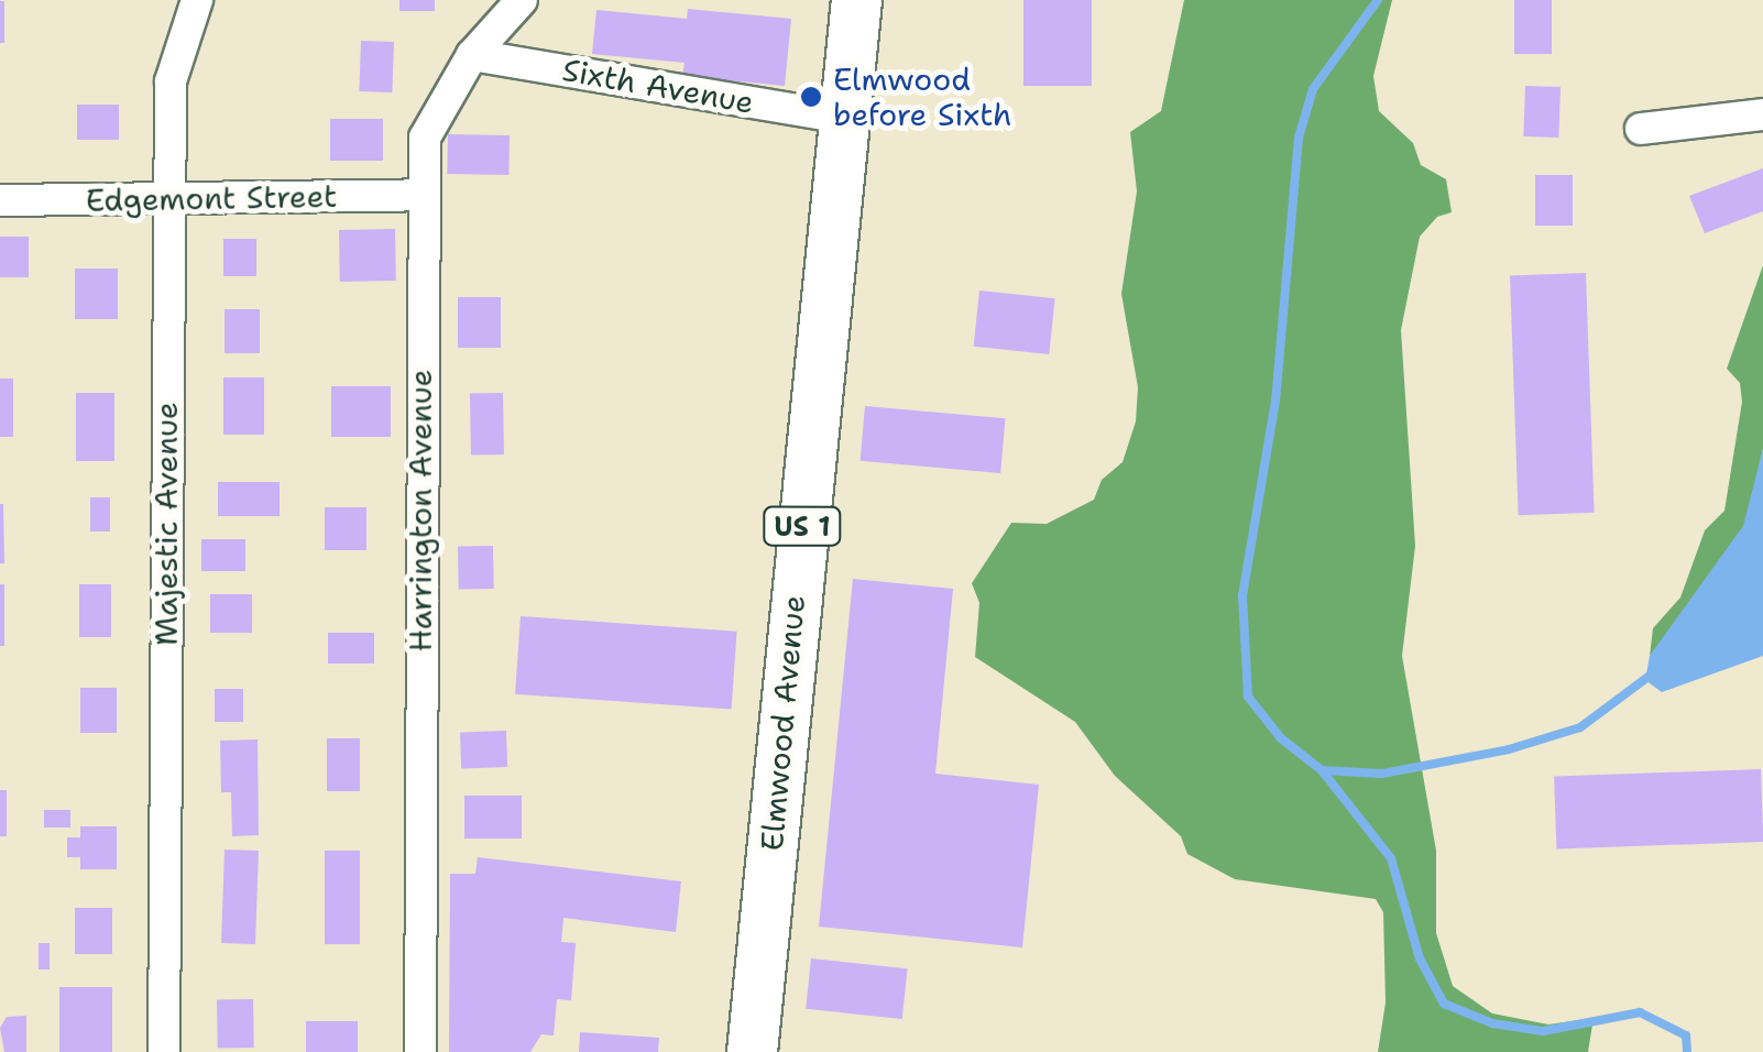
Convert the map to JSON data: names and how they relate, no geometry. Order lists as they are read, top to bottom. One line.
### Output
{"streets":{"main road":["US 1","Elmwood Avenue"],"street":["Sixth Avenue","Edgemont Street","Harrington Avenue","Majestic Avenue"]},"crossings":[["Sixth Avenue","Harrington Avenue"],["Sixth Avenue","Elmwood Avenue"],["Edgemont Street","Harrington Avenue"],["Edgemont Street","Majestic Avenue"]],"places":["Elmwood before Sixth"]}
